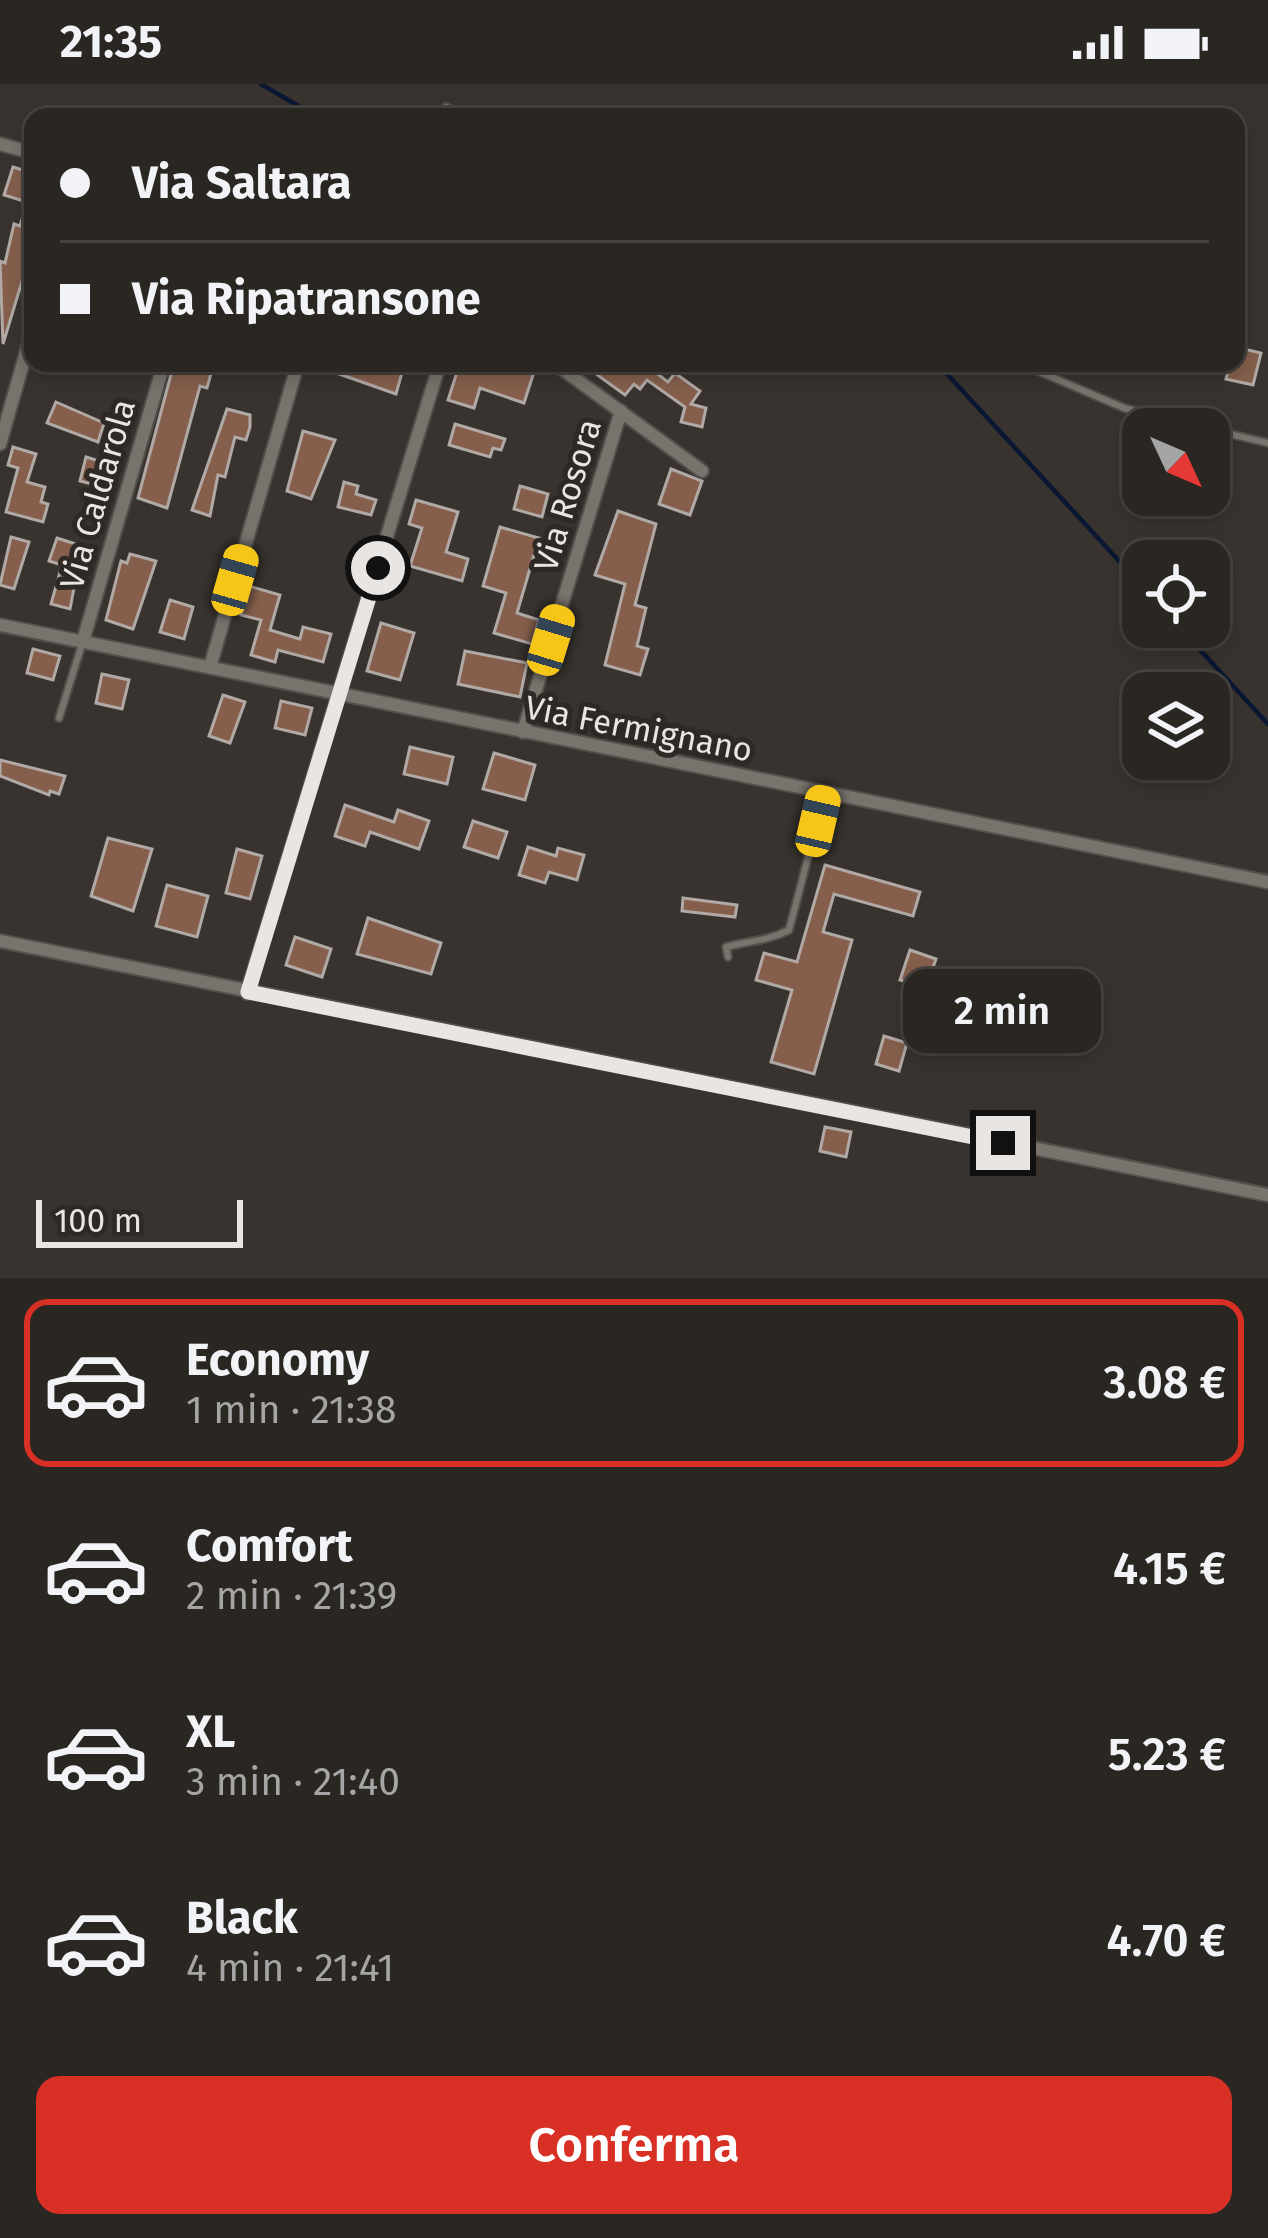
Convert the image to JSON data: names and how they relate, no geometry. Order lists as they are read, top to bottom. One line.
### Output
{"streets":{"street":["Via Caldarola","Via Rosora","Via Fermignano"]},"crossings":[["Via Caldarola","Via Fermignano"],["Via Rosora","Via Fermignano"]],"scale_bar":"100 m","north":"bottom right","page":{"status":"21:35","banner":["Via Saltara","Via Ripatransone"],"bubble":"2 min","scale":"100 m","list":[{"name":"Economy","note":"1 min · 21:38","value":"3.08 €"},{"name":"Comfort","note":"2 min · 21:39","value":"4.15 €"},{"name":"XL","note":"3 min · 21:40","value":"5.23 €"},{"name":"Black","note":"4 min · 21:41","value":"4.70 €"}],"buttons":"Conferma"}}
